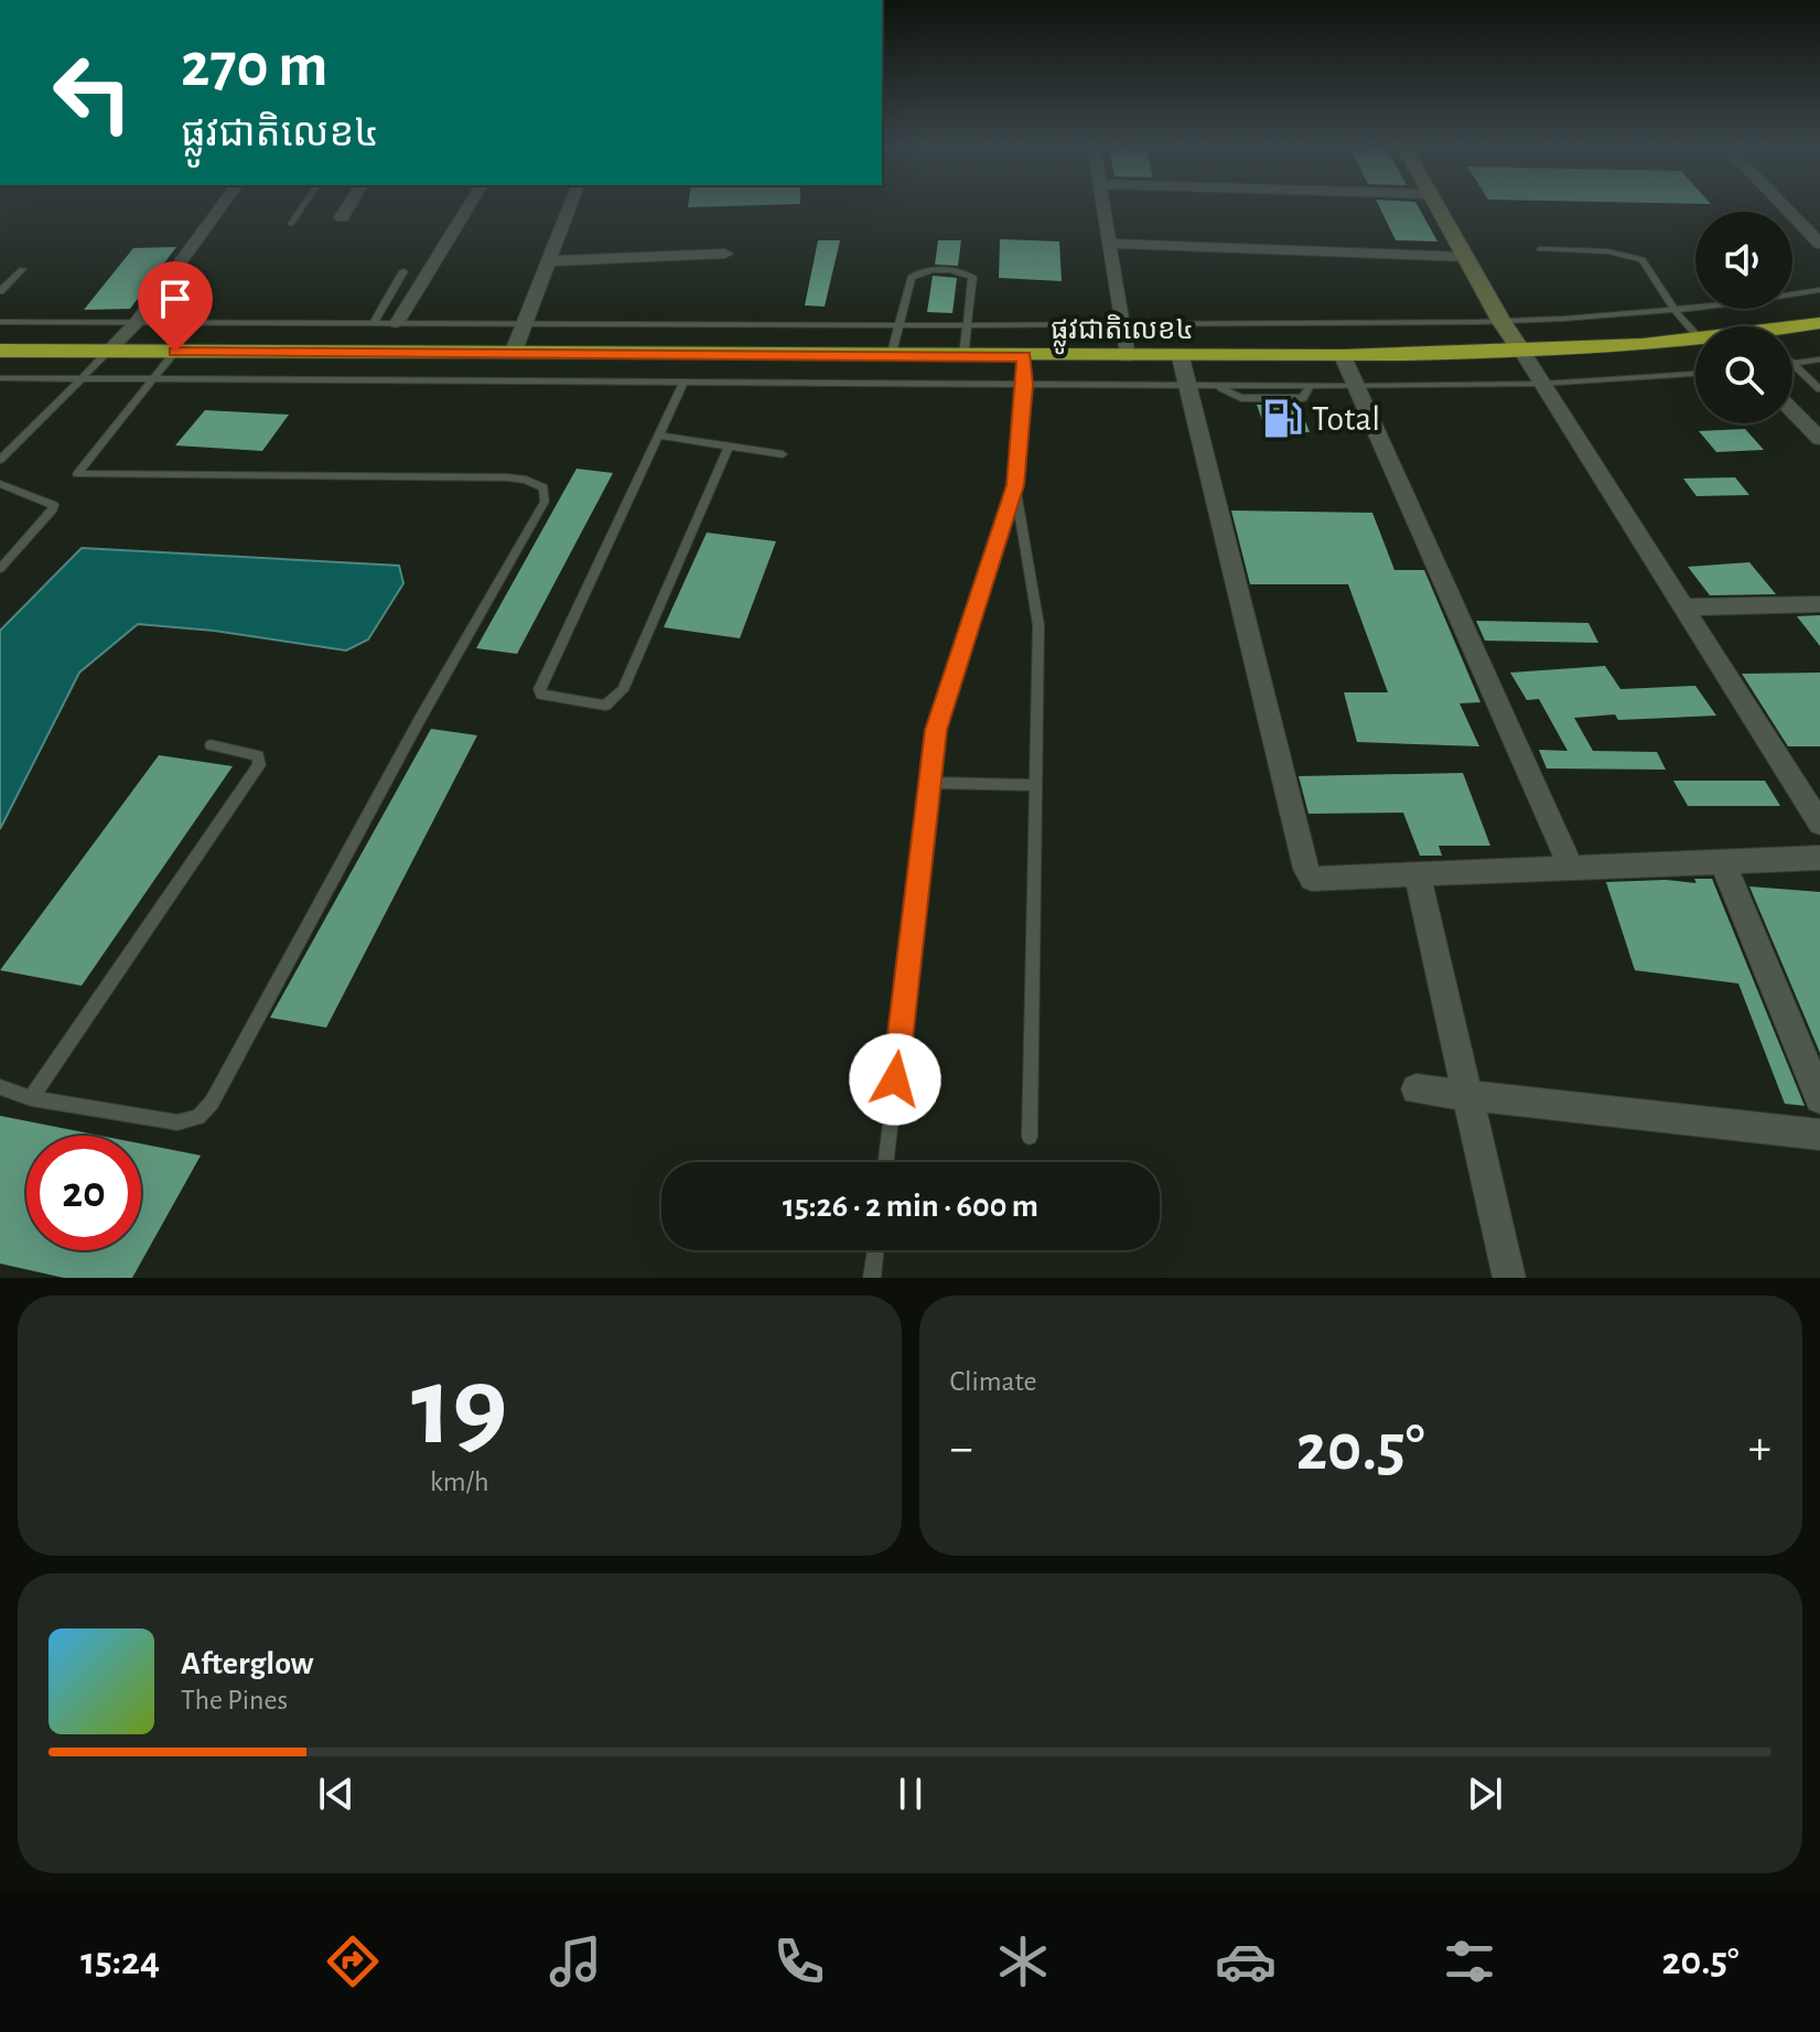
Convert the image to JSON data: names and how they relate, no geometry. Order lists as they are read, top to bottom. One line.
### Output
{"streets":{"highway":["ផ្លូវជាតិលេខ៤"]},"places":{"fuel station":["Total"]},"page":{"turn":["270 m","ផ្លូវជាតិលេខ៤"],"limit":"20","trip":"15:26 · 2 min · 600 m","tile":[["19","km/h"],"Climate"],"heat":["−","20.5°","+"],"song":["Afterglow","The Pines"],"tabs":["15:24","20.5°"]}}
